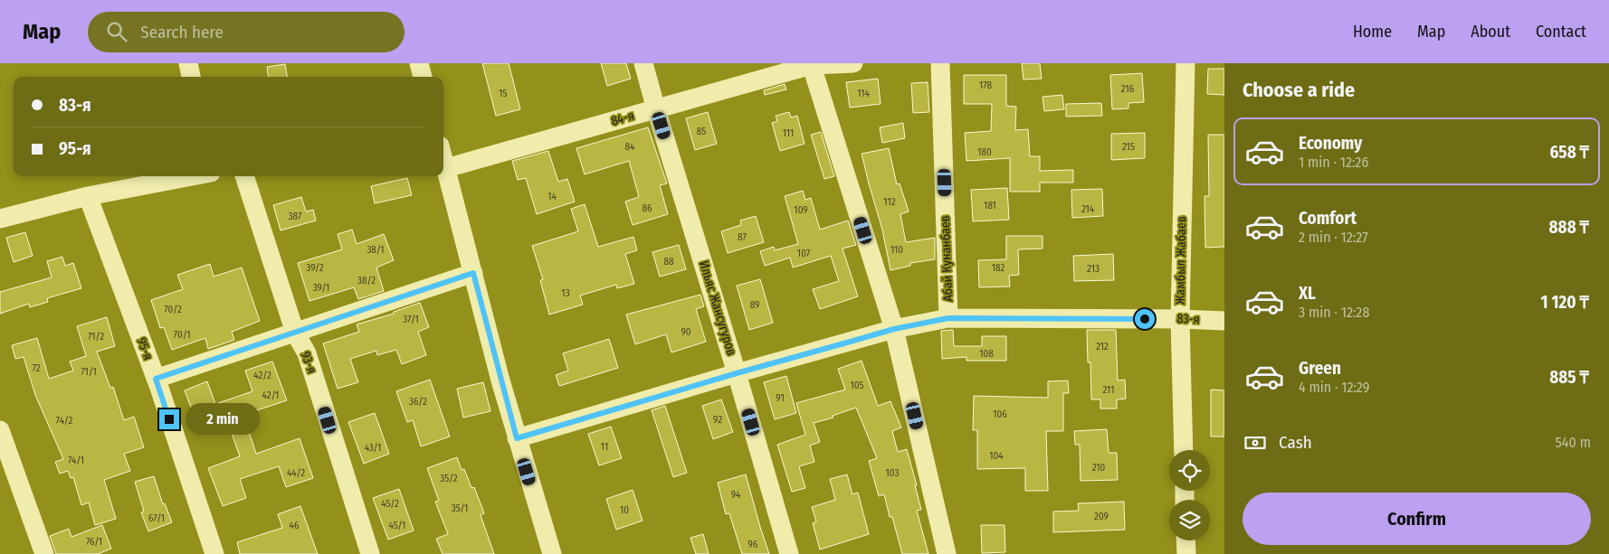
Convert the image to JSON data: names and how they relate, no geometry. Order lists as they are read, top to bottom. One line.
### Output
{"streets":{"street":["84-я","Абай Кунанбаев","Жамбыл Жабаев","Ильяс Жансугуров","83-я","95-я","93-я"]},"crossings":[["84-я","Ильяс Жансугуров"],["Абай Кунанбаев","83-я"],["Жамбыл Жабаев","83-я"],["Ильяс Жансугуров","83-я"]],"house_numbers":["178","216","15","114","85","111","84","215","180","14","112","181","86","214","109","387","87","38/1","110","107","88","39/2","182","213","38/2","39/1","13","89","70/2","37/1","90","70/1","71/2","212","108","72","71/1","42/2","105","211","42/1","91","36/2","106","92","74/2","11","43/1","104","74/1","210","44/2","103","35/2","94","45/2","35/1","10","209","67/1","46","45/1","76/1","96"],"page":{"header":"Map","search":"Search here","nav":["Home","Map","About","Contact"],"heading":"Choose a ride","banner":["83-я","95-я"],"list":[{"name":"Economy","note":"1 min · 12:26","value":"658 ₸"},{"name":"Comfort","note":"2 min · 12:27","value":"888 ₸"},{"name":"XL","note":"3 min · 12:28","value":"1 120 ₸"},{"name":"Green","note":"4 min · 12:29","value":"885 ₸"}],"bubble":"2 min","pay":["Cash","540 m"],"buttons":"Confirm"}}
